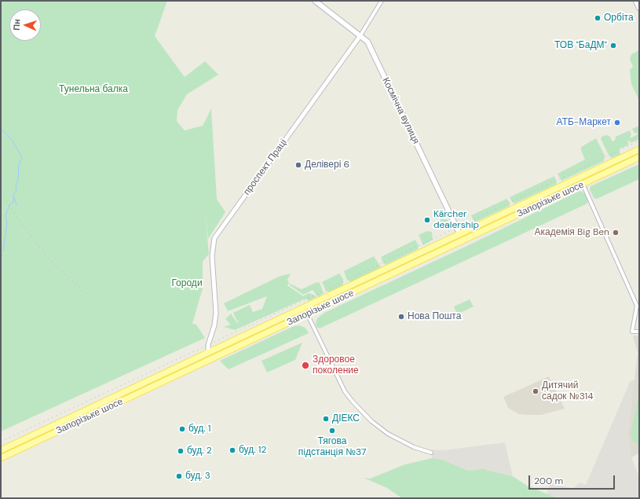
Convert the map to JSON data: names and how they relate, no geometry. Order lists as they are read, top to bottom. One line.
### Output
{"streets":{"main road":["Космічна вулиця","Запорізьке шосе"],"street":["проспект Праці"]},"crossings":[["Космічна вулиця","проспект Праці"],["Космічна вулиця","Запорізьке шосе"],["проспект Праці","Запорізьке шосе"]],"parks":["Тунельна балка","Городи"],"places":["Орбіта","ТОВ \"БаДМ\"","АТБ-Маркет","Делівері 6","Kärcher dealership","Академія Big Ben","Нова Пошта","Здоровое поколение","Дитячий садок №314","ДІЕКС","буд. 1","Тягова пiдстанцiя №37","буд. 12","буд. 2","буд. 3"],"scale_bar":"200 m","north":"left"}
